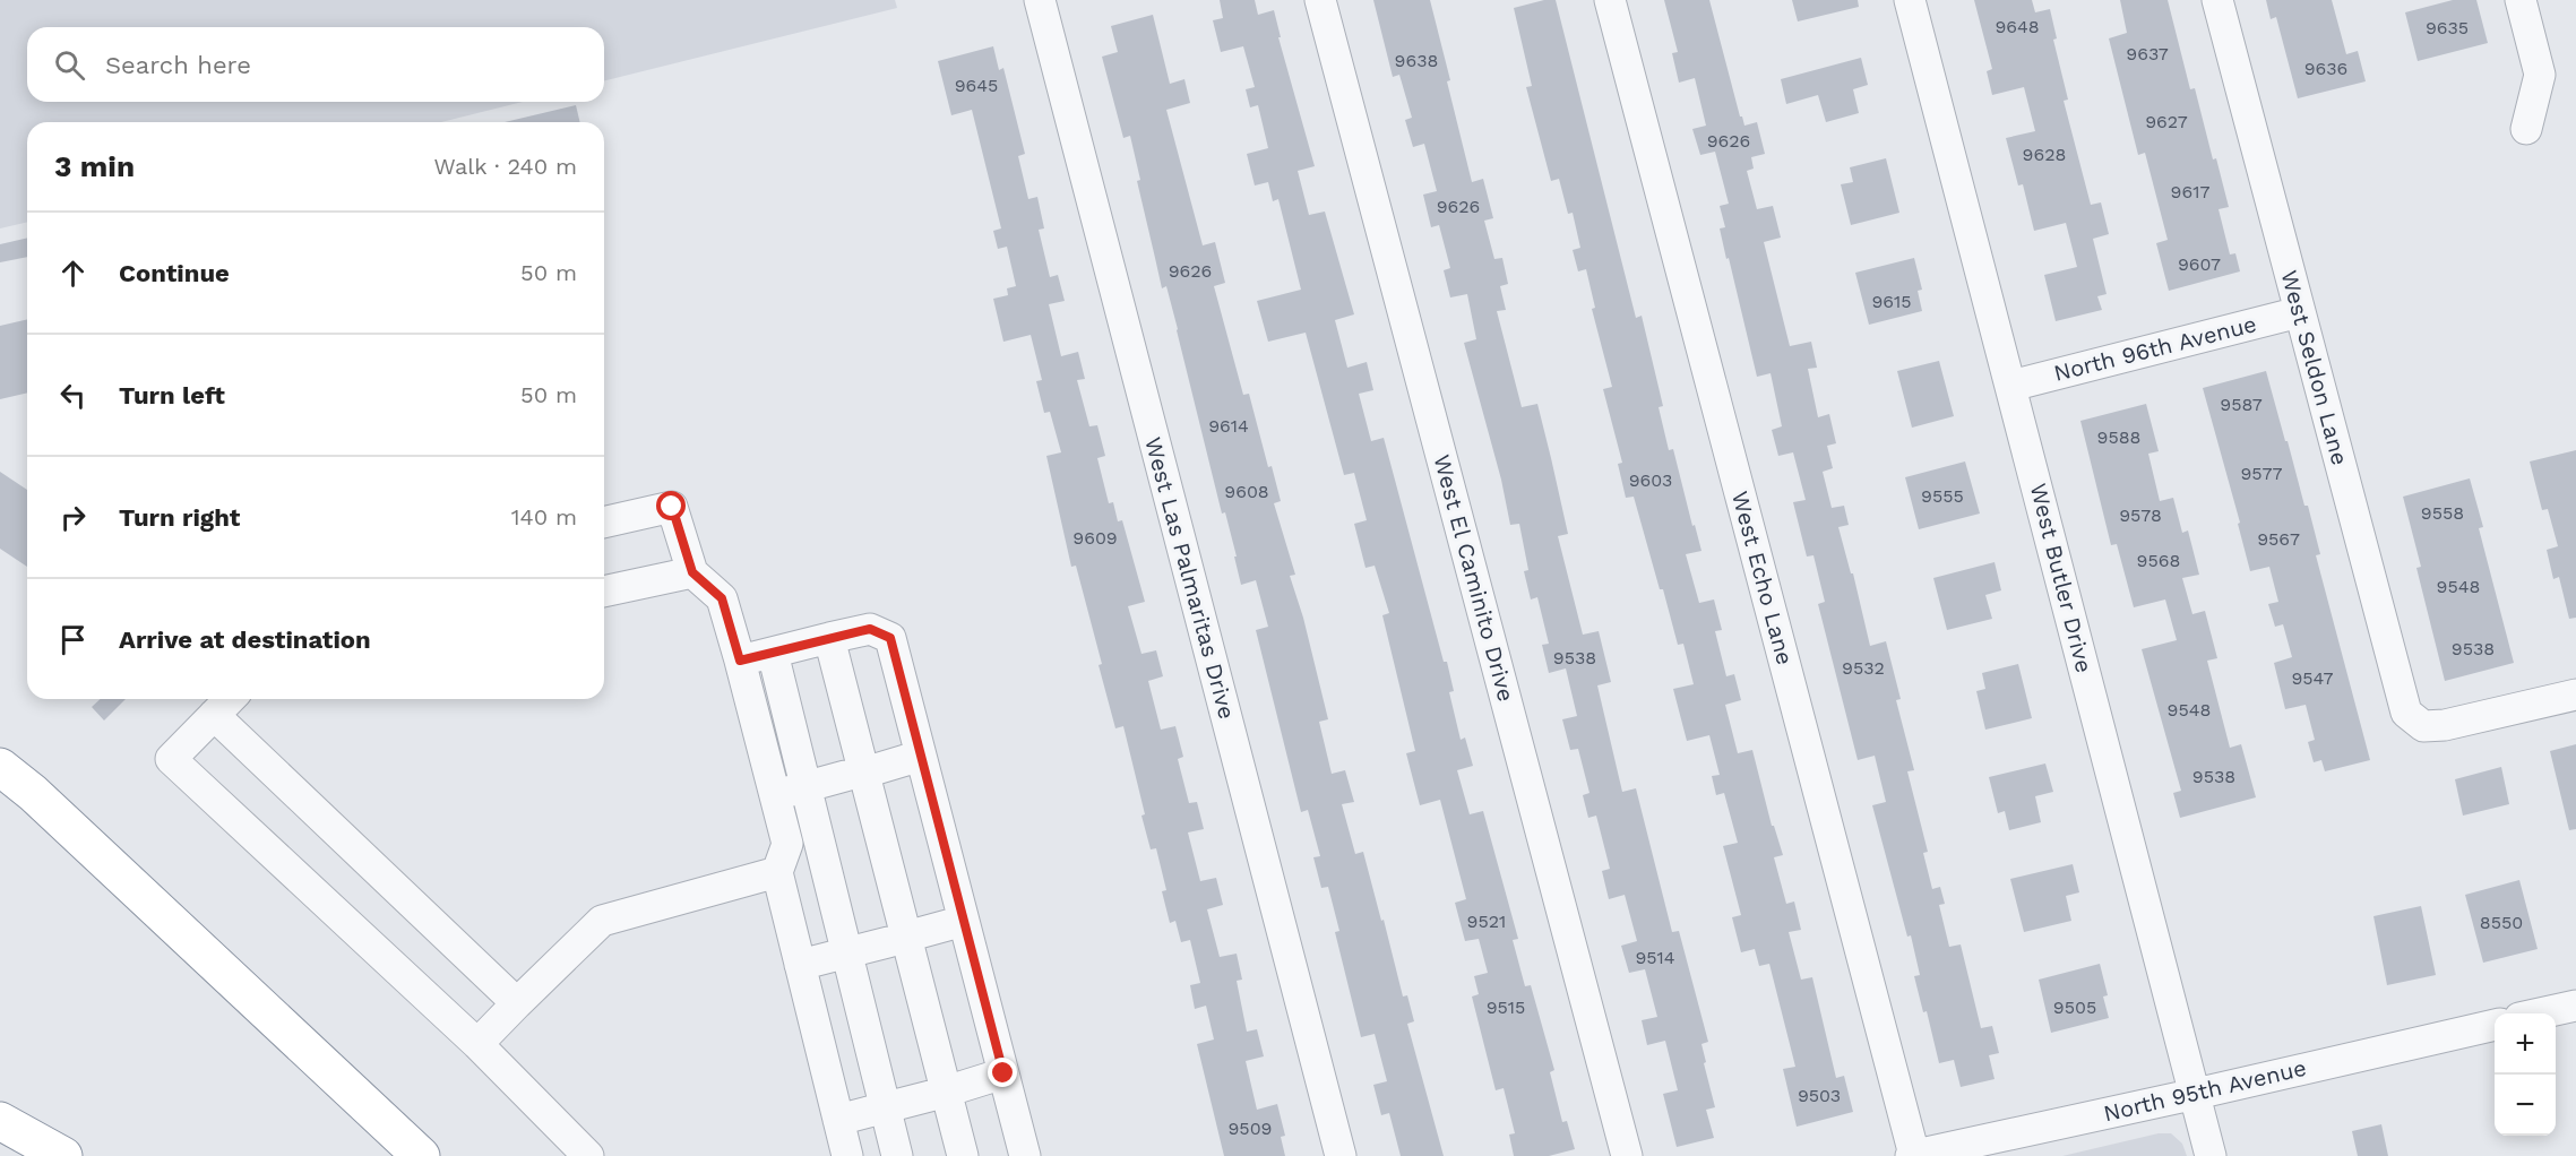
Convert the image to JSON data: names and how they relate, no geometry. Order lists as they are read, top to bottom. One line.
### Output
{"streets":{"street":["North 96th Avenue","West Seldon Lane","West Las Palmaritas Drive","West El Caminito Drive","West Echo Lane","West Butler Drive","North 95th Avenue"]},"crossings":[["North 96th Avenue","West Seldon Lane"],["North 96th Avenue","West Butler Drive"],["West Echo Lane","North 95th Avenue"],["West Butler Drive","North 95th Avenue"]],"house_numbers":["9648","9635","9637","9638","9636","9645","9627","9626","9628","9617","9626","9607","9626","9615","9587","9614","9588","9577","9603","9608","9555","9558","9578","9609","9567","9568","9548","9538","9538","9532","9547","9548","9538","9521","8550","9514","9515","9505","9503","9509"],"page":{"search":"Search here","heading":["3 min","Walk · 240 m"],"list":[["Continue","50 m"],["Turn left","50 m"],["Turn right","140 m"],"Arrive at destination"],"map_buttons":["+","−"]}}
